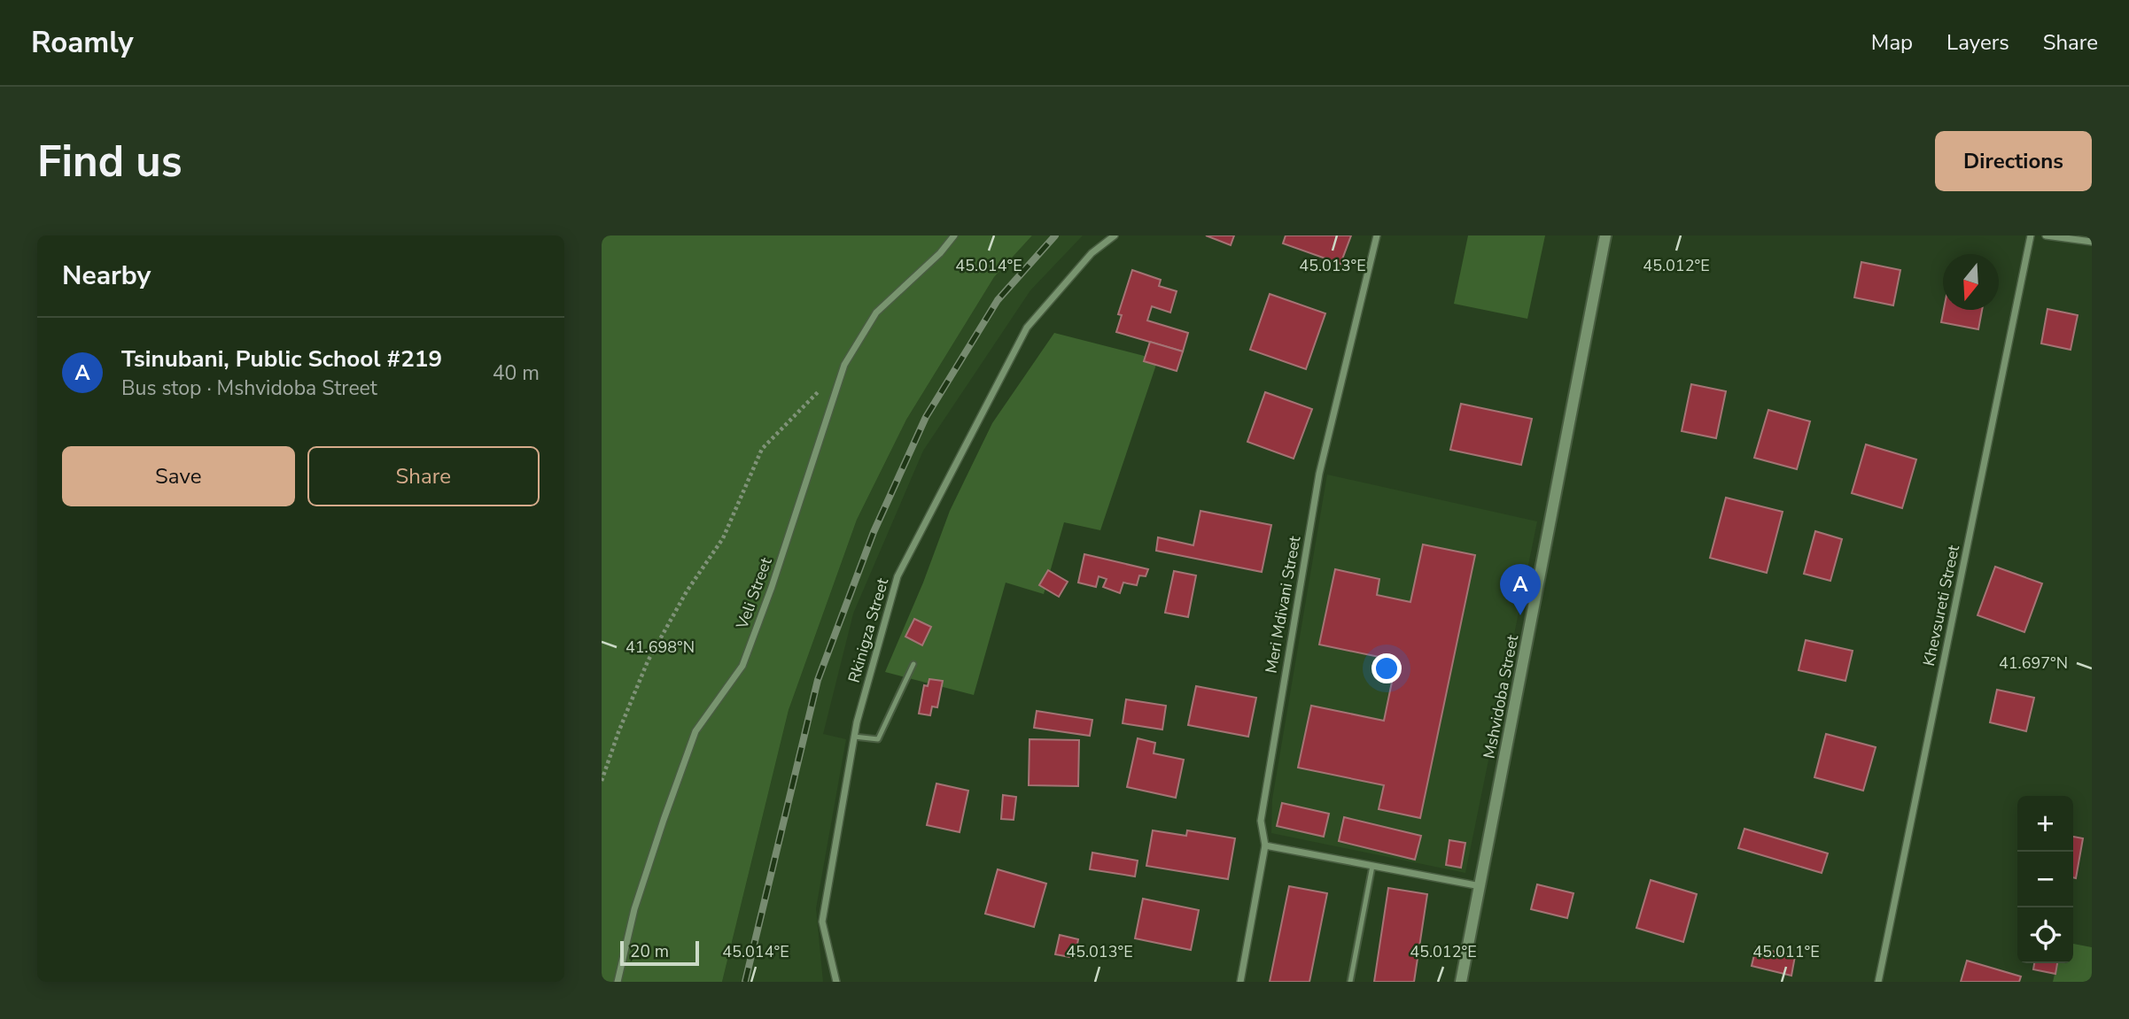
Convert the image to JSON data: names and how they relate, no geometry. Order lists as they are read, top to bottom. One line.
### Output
{"streets":{"street":["Veli Street","Meri Mdivani Street","Khevsureti Street","Rkinigza Street","Mshvidoba Street"]},"scale_bar":"20 m","north":"bottom","page":{"header":"Roamly","nav":["Map","Layers","Share"],"buttons":["Directions",["Save","Share"]],"title":"Find us","heading":"Nearby","list":[{"mark":"A","name":"Tsinubani, Public School #219","note":"Bus stop · Mshvidoba Street","value":"40 m"}],"pins":"A","map_buttons":["+","−"],"scale":"20 m"},"coordinates":["45.014°E","45.013°E","45.012°E","41.698°N","41.697°N","45.011°E"]}
